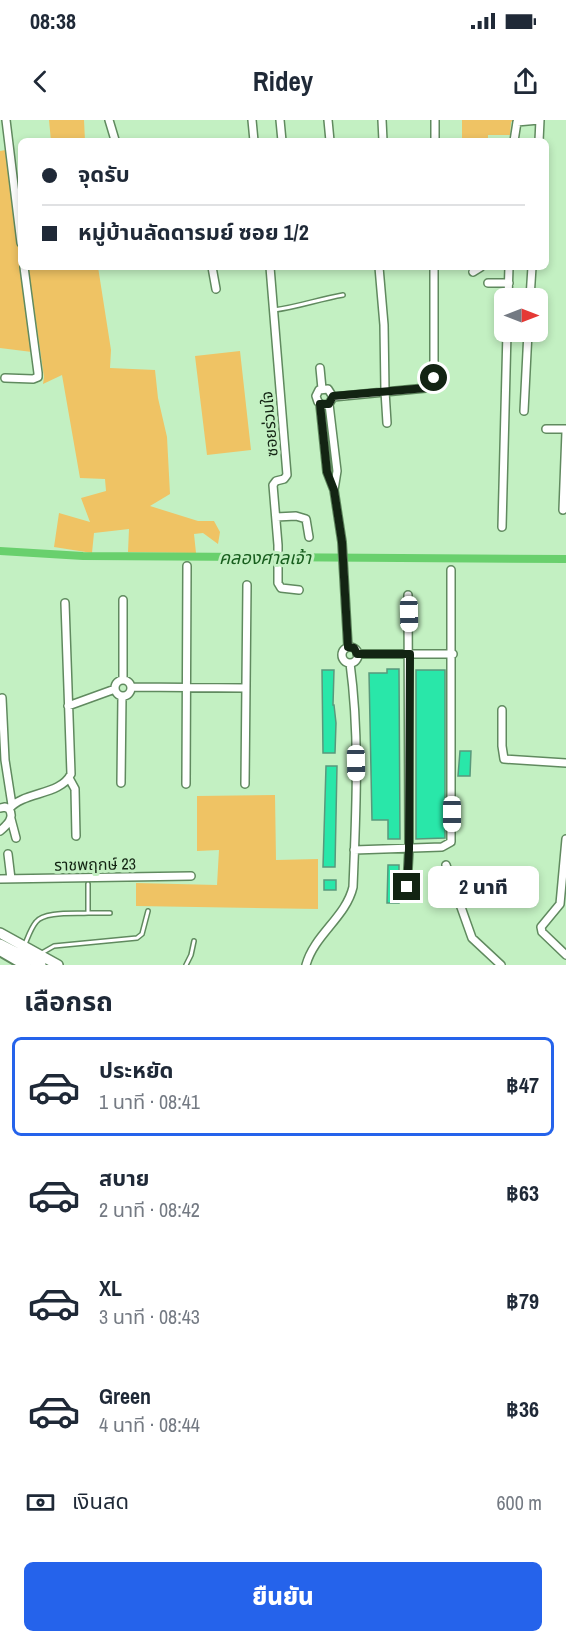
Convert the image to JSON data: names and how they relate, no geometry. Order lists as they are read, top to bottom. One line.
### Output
{"streets":{"street":["ซอยร่วมใจ","ราชพฤกษ์ 23"]},"water":["คลองศาลเจ้า"],"north":"right","page":{"status":"08:38","header":"Ridey","banner":["จุดรับ","หมู่บ้านลัดดารมย์ ซอย 1/2"],"bubble":"2 นาที","heading":"เลือกรถ","list":[{"name":"ประหยัด","note":"1 นาที · 08:41","value":"฿47"},{"name":"สบาย","note":"2 นาที · 08:42","value":"฿63"},{"name":"XL","note":"3 นาที · 08:43","value":"฿79"},{"name":"Green","note":"4 นาที · 08:44","value":"฿36"}],"pay":["เงินสด","600 m"],"buttons":"ยืนยัน"}}
